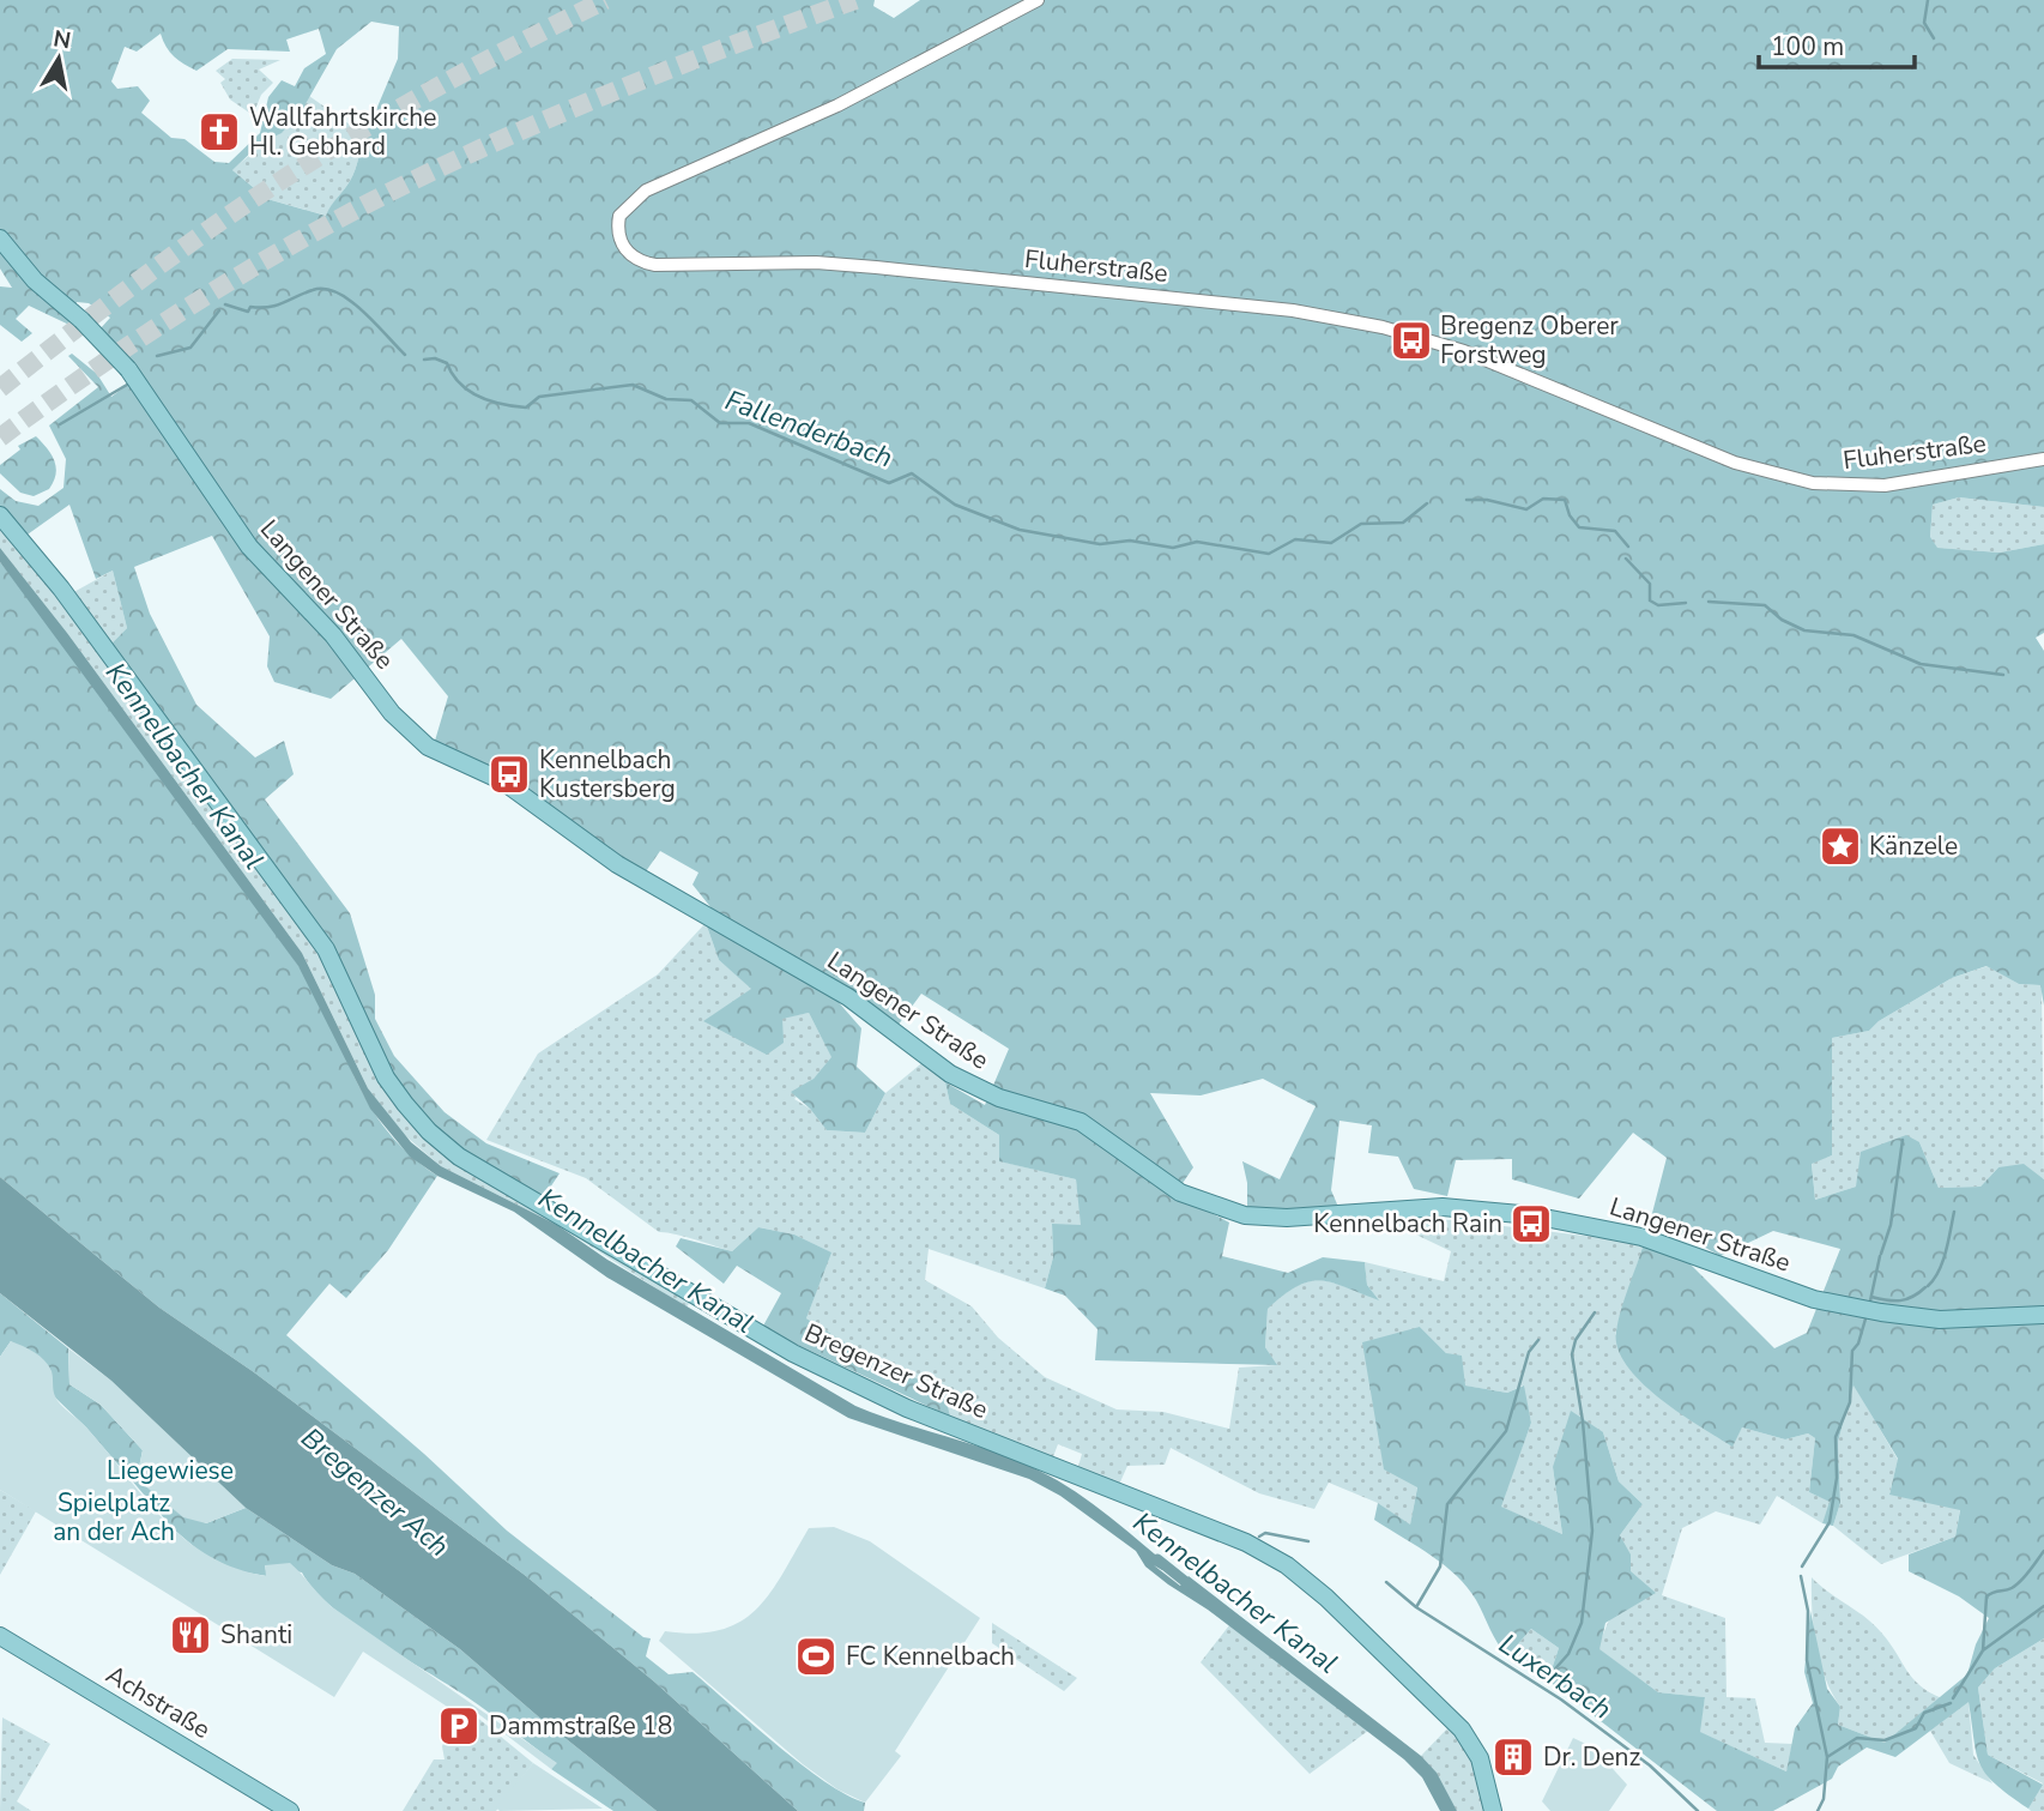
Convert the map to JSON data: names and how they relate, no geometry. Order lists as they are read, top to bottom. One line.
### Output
{"streets":{"main road":["Langener Straße","Bregenzer Straße","Achstraße"],"street":["Fluherstraße"]},"water":["Fallenderbach","Kennelbacher Kanal","Bregenzer Ach","Luxerbach"],"parks":["Liegewiese","Spielplatz an der Ach"],"places":{"church":["Wallfahrtskirche Hl. Gebhard"],"bus stop":["Bregenz Oberer Forstweg","Kennelbach Kustersberg","Kennelbach Rain"],"place":["Känzele"],"restaurant":["Shanti"],"sports":["FC Kennelbach"],"parking":["Dammstraße 18"],"building":["Dr. Denz"]},"scale_bar":"100 m","north":"top"}
